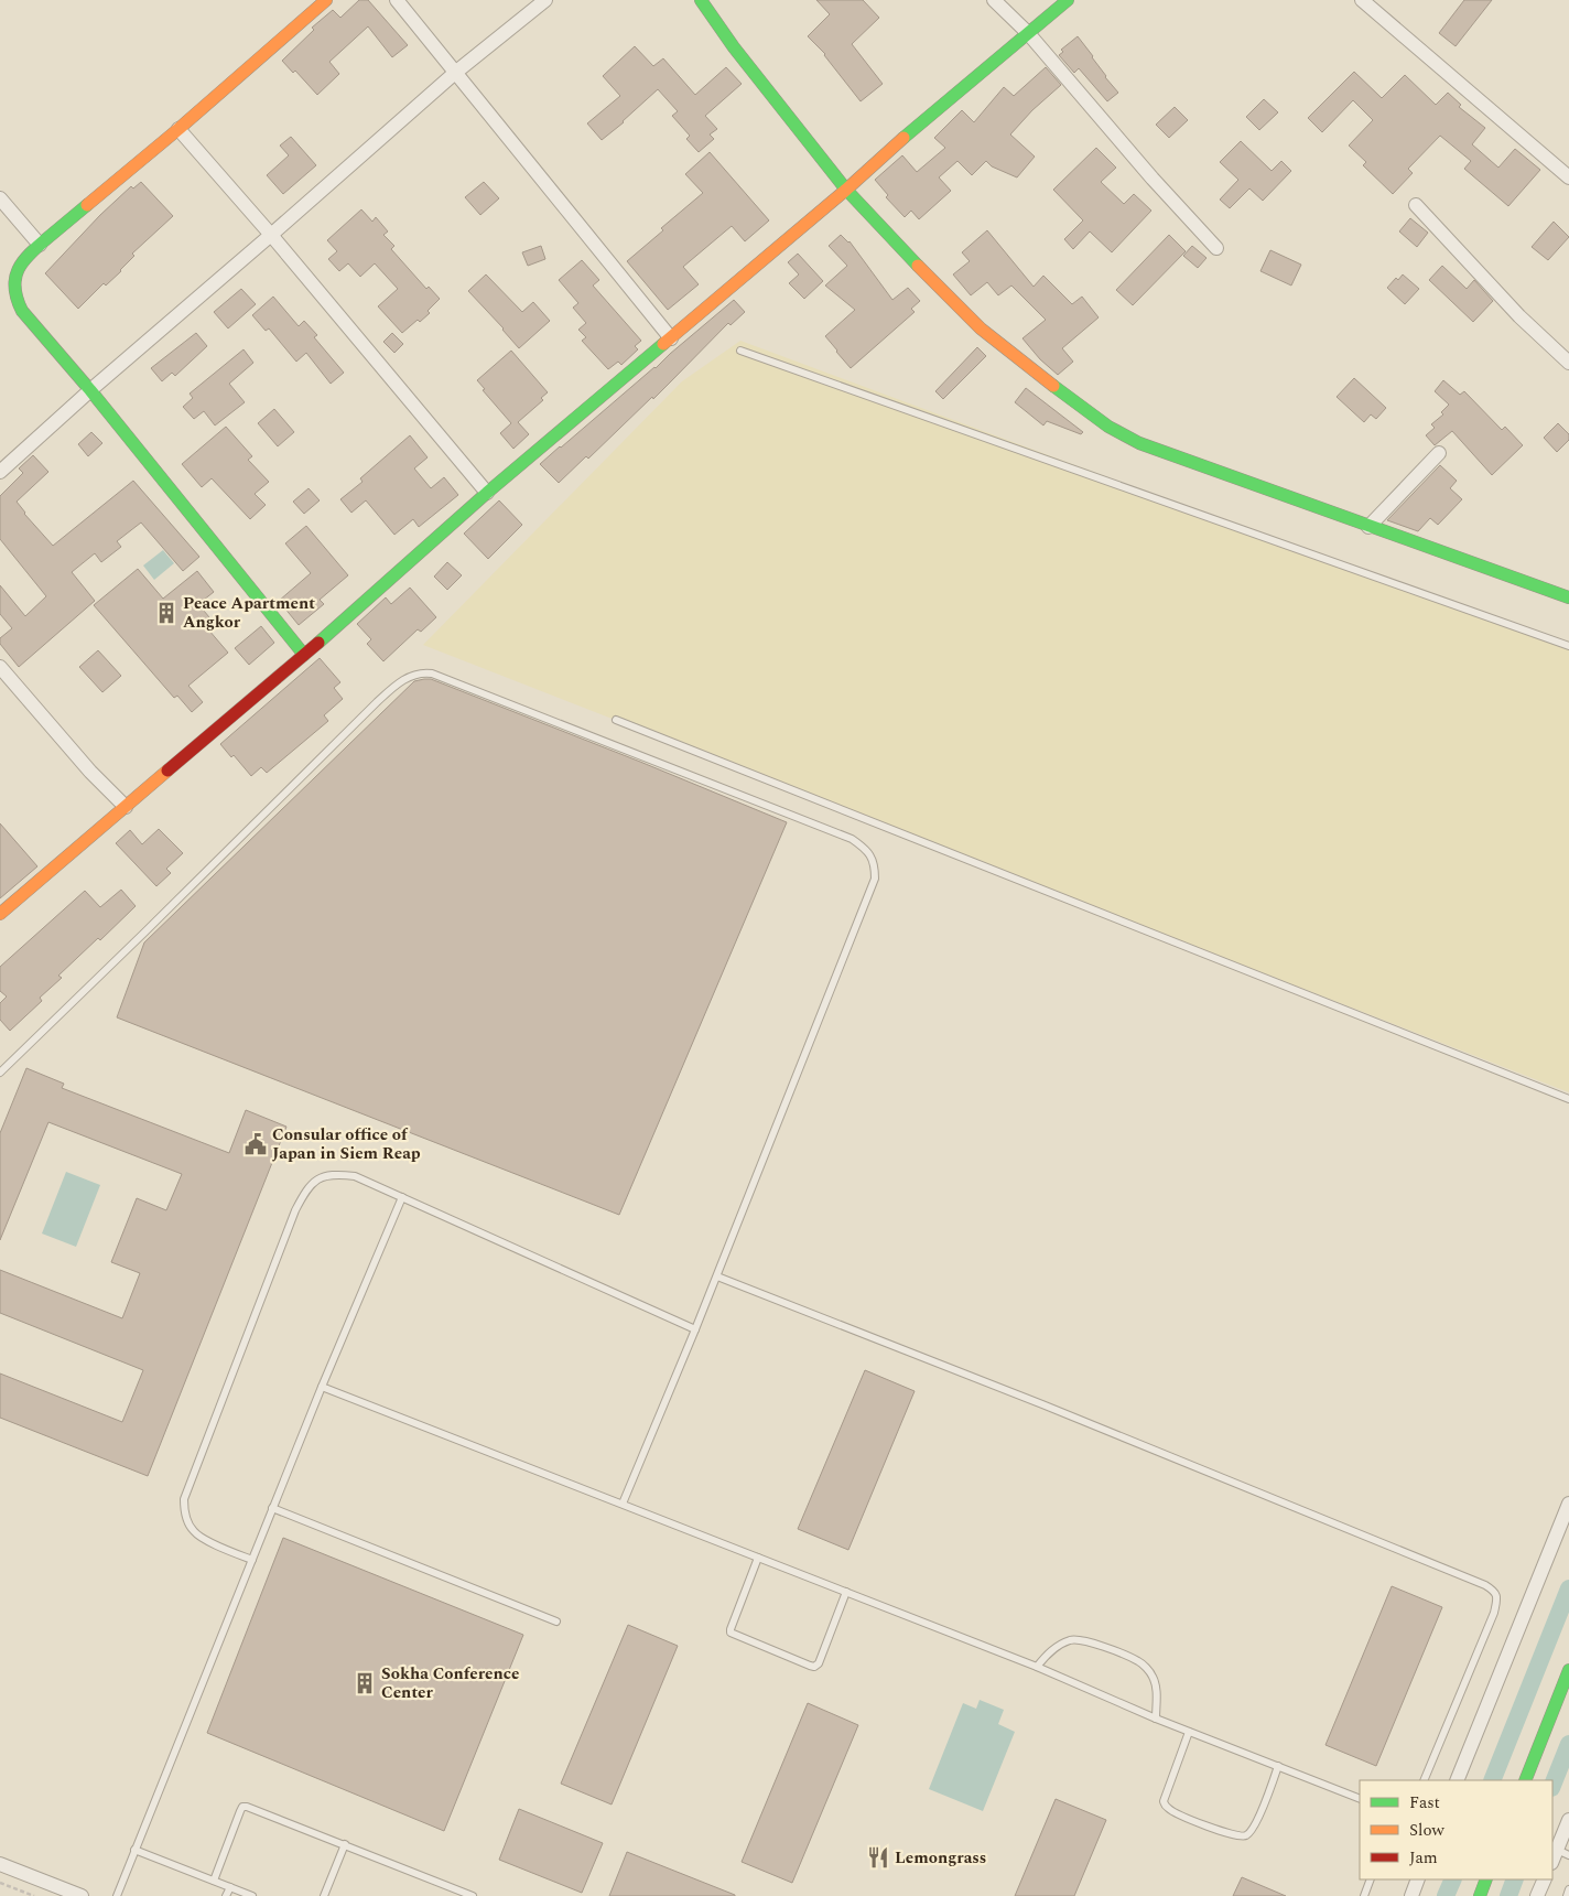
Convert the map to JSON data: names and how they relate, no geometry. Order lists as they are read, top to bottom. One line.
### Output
{"places":{"building":["Peace Apartment Angkor","Sokha Conference Center"],"public building":["Consular office of Japan in Siem Reap"],"restaurant":["Lemongrass"]},"legend":["Fast","Slow","Jam"]}
